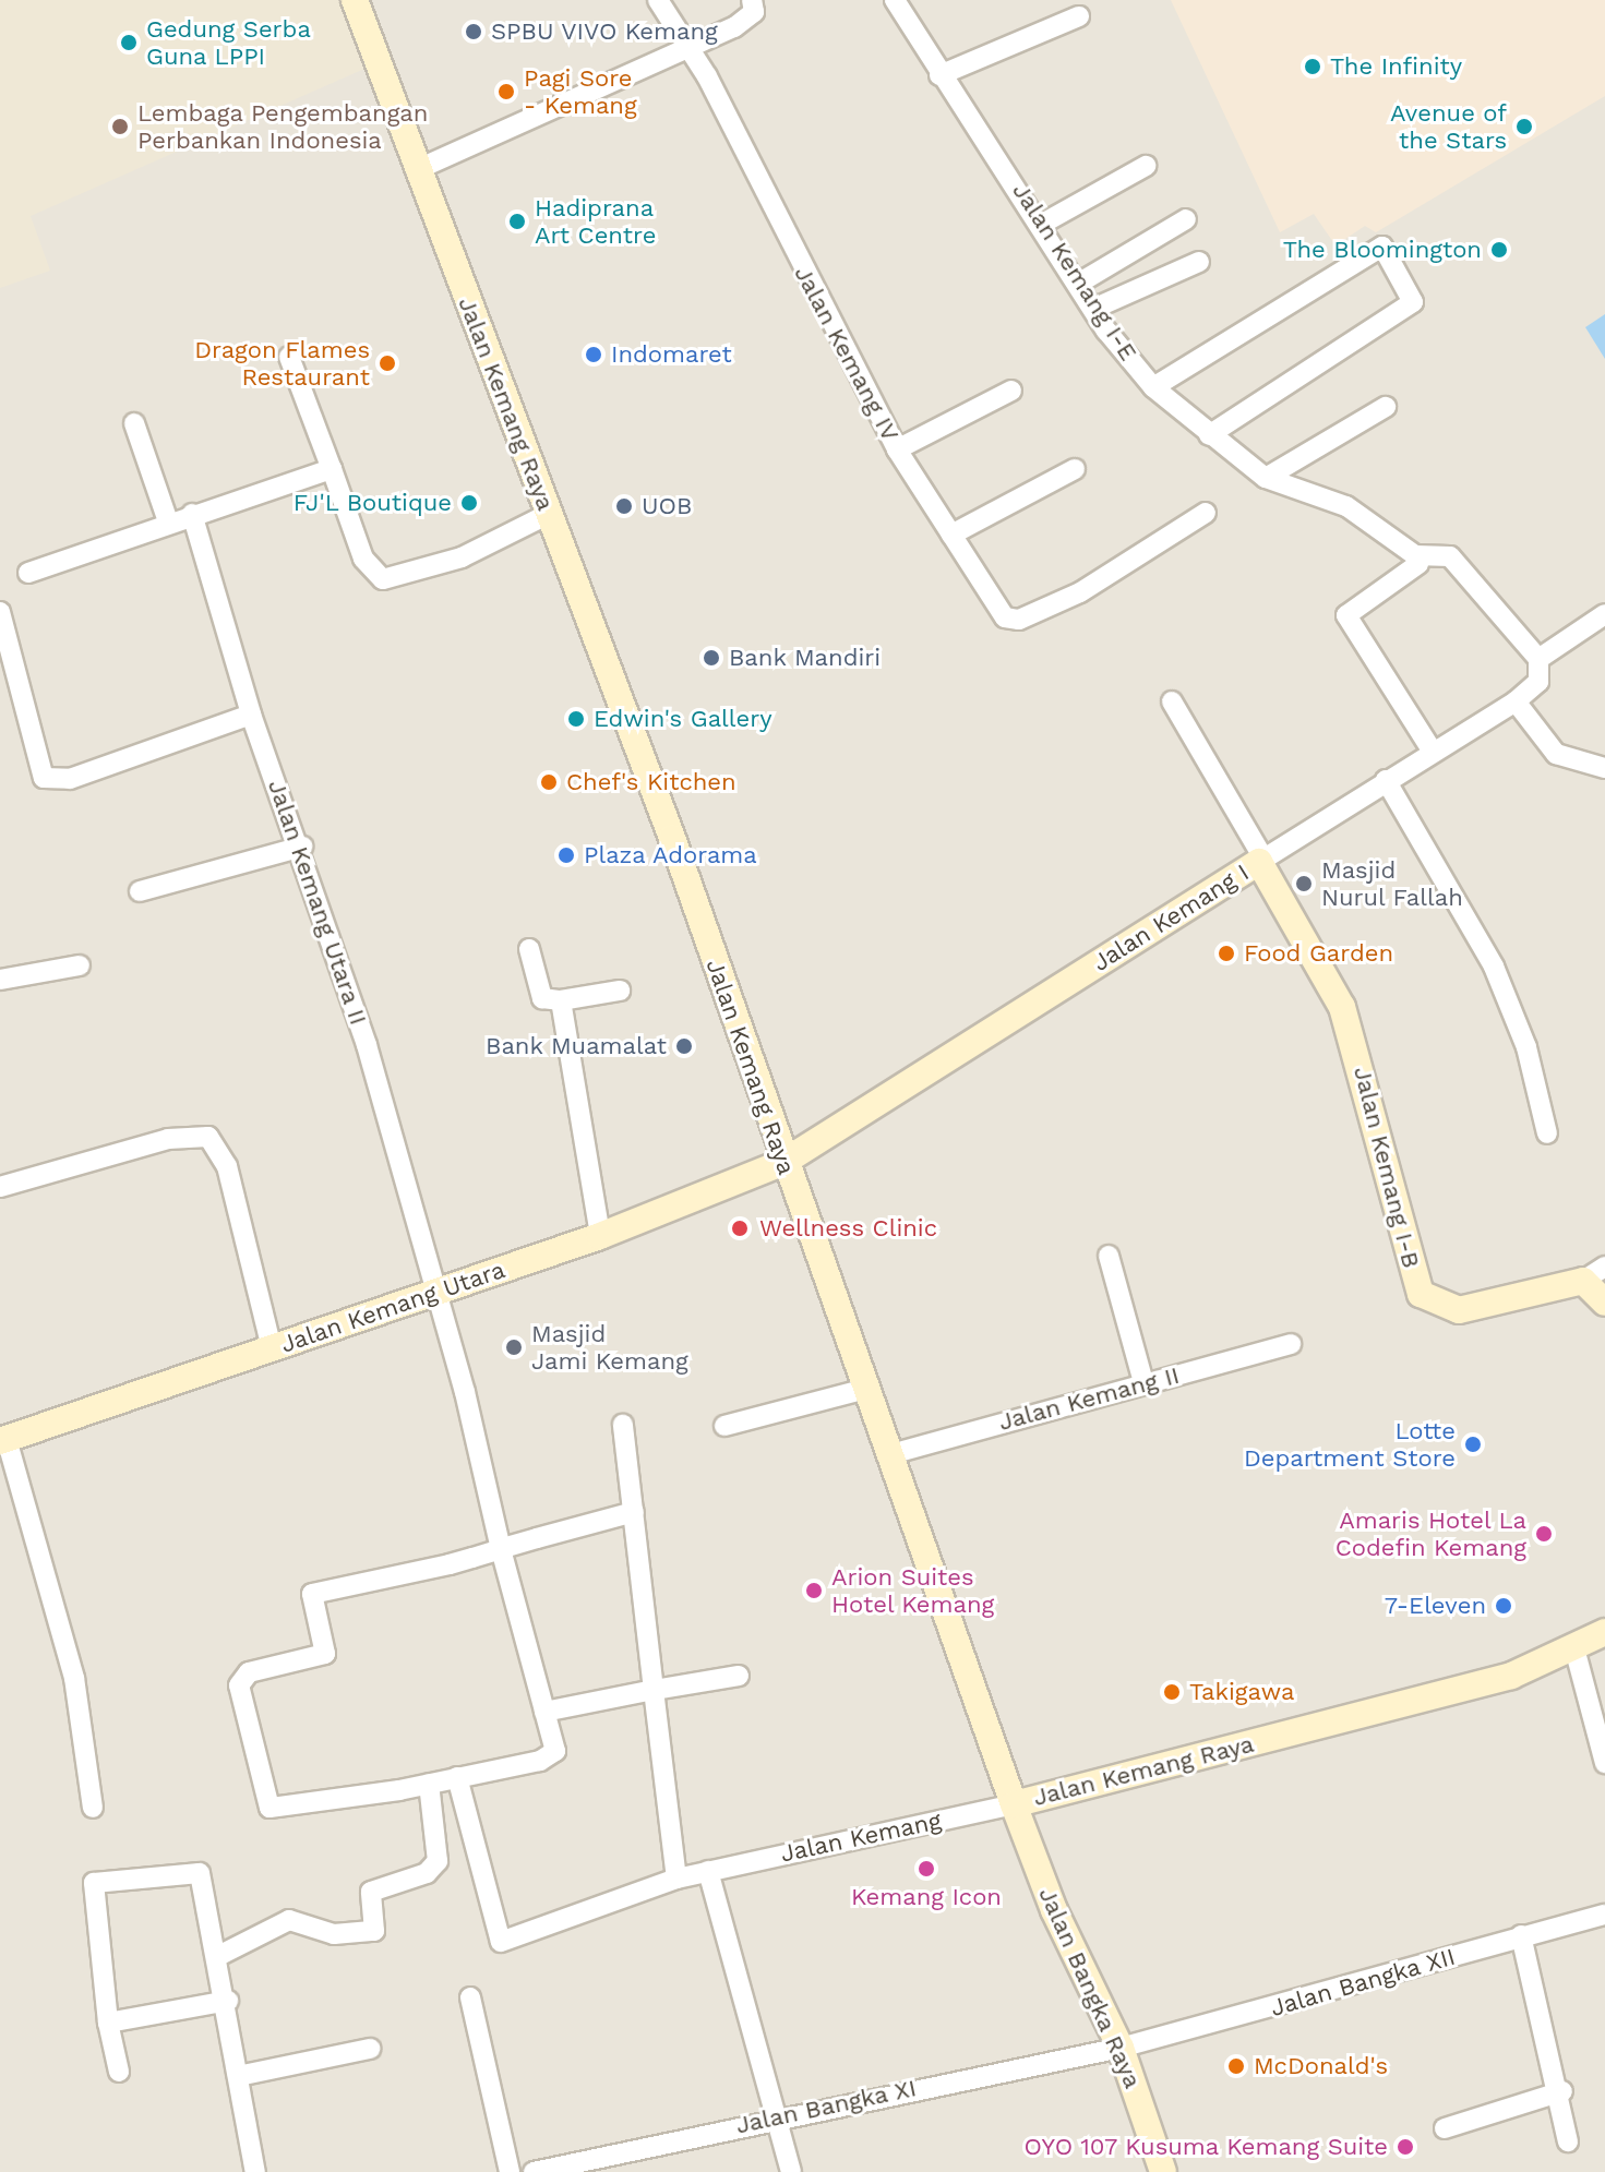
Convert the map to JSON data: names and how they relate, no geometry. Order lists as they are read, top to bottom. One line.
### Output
{"streets":{"street":["Jalan Kemang I-E","Jalan Kemang IV","Jalan Kemang Raya","Jalan Kemang Utara II","Jalan Kemang I","Jalan Kemang I-B","Jalan Kemang Utara","Jalan Kemang II","Jalan Kemang","Jalan Bangka XII","Jalan Bangka Raya","Jalan Bangka XI"]},"crossings":[["Jalan Kemang I-E","Jalan Kemang I"],["Jalan Kemang Raya","Jalan Kemang I"],["Jalan Kemang Raya","Jalan Kemang Utara"],["Jalan Kemang Raya","Jalan Kemang II"],["Jalan Kemang Raya","Jalan Kemang"],["Jalan Kemang Raya","Jalan Bangka Raya"],["Jalan Kemang Utara II","Jalan Kemang Utara"],["Jalan Kemang Utara II","Jalan Kemang"],["Jalan Kemang I","Jalan Kemang I-B"],["Jalan Kemang I","Jalan Kemang Utara"],["Jalan Kemang","Jalan Bangka Raya"],["Jalan Bangka XII","Jalan Bangka Raya"],["Jalan Bangka XII","Jalan Bangka XI"],["Jalan Bangka Raya","Jalan Bangka XI"]],"places":["SPBU VIVO Kemang","Gedung Serba Guna LPPI","The Infinity","Pagi Sore - Kemang","Lembaga Pengembangan Perbankan Indonesia","Avenue of the Stars","Hadiprana Art Centre","The Bloomington","Indomaret","Dragon Flames Restaurant","FJ'L Boutique","UOB","Bank Mandiri","Edwin's Gallery","Chef's Kitchen","Plaza Adorama","Masjid Nurul Fallah","Food Garden","Bank Muamalat","Wellness Clinic","Masjid Jami Kemang","Lotte Department Store","Amaris Hotel La Codefin Kemang","Arion Suites Hotel Kemang","7-Eleven","Takigawa","Kemang Icon","McDonald's","OYO 107 Kusuma Kemang Suite"]}
